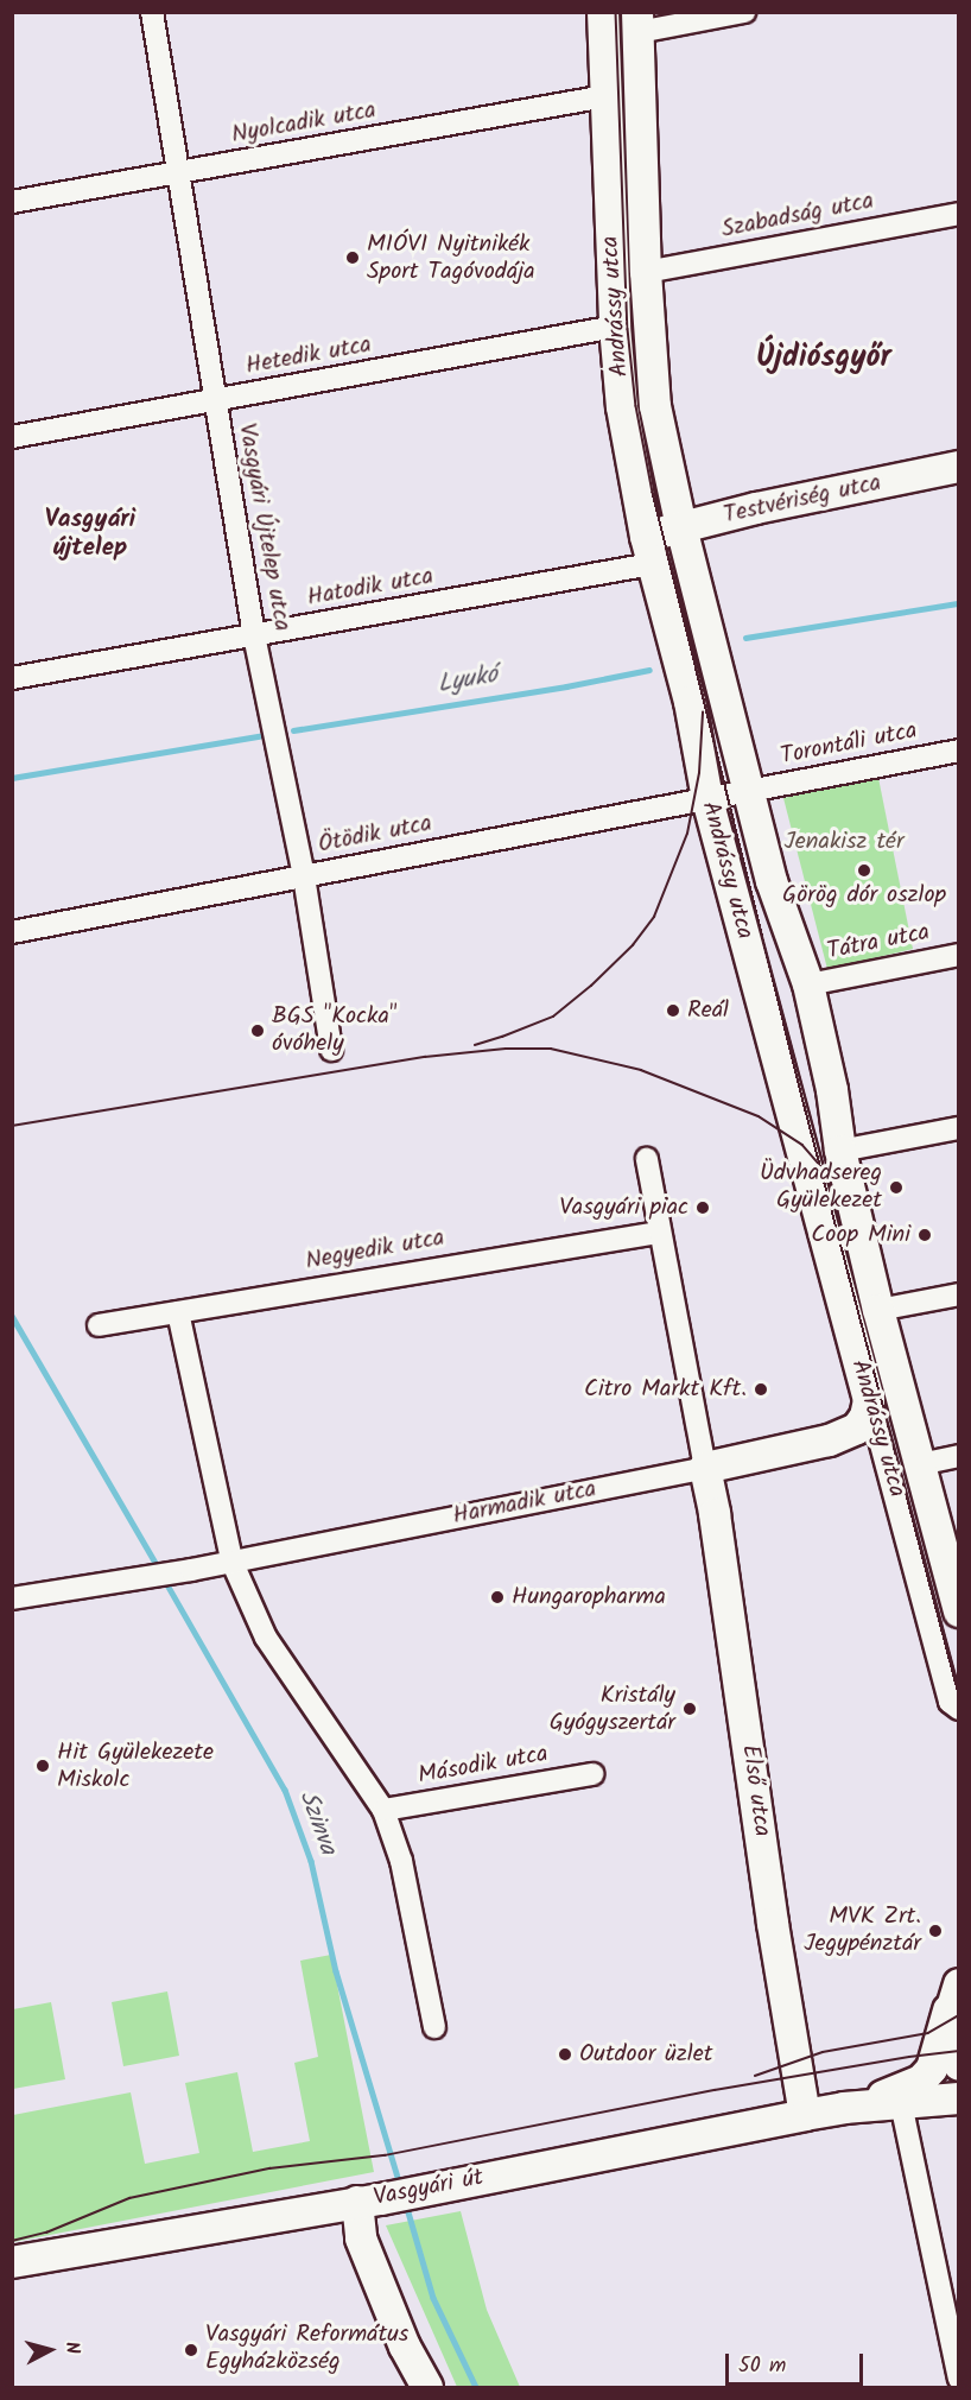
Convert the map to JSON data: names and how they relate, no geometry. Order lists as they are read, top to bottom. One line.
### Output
{"streets":{"street":["Nyolcadik utca","Szabadság utca","Andrássy utca","Hetedik utca","Testvériség utca","Vasgyári Újtelep utca","Hatodik utca","Torontáli utca","Ötödik utca","Tátra utca","Negyedik utca","Harmadik utca","Második utca","Első utca","Vasgyári út"]},"crossings":[["Nyolcadik utca","Andrássy utca"],["Nyolcadik utca","Vasgyári Újtelep utca"],["Szabadság utca","Andrássy utca"],["Andrássy utca","Hetedik utca"],["Andrássy utca","Testvériség utca"],["Andrássy utca","Hatodik utca"],["Andrássy utca","Torontáli utca"],["Andrássy utca","Ötödik utca"],["Andrássy utca","Tátra utca"],["Andrássy utca","Harmadik utca"],["Hetedik utca","Vasgyári Újtelep utca"],["Testvériség utca","Hatodik utca"],["Vasgyári Újtelep utca","Hatodik utca"],["Vasgyári Újtelep utca","Ötödik utca"],["Torontáli utca","Ötödik utca"],["Harmadik utca","Első utca"],["Első utca","Vasgyári út"]],"districts":["Újdiósgyőr","Vasgyári újtelep"],"water":["Lyukó","Szinva"],"parks":["Jenakisz tér"],"places":["MIÓVI Nyitnikék Sport Tagóvodája","Görög dór oszlop","Reál","BGS \"Kocka\" óvóhely","Üdvhadsereg Gyülekezet","Vasgyári piac","Coop Mini","Citro Markt Kft.","Hungaropharma","Kristály Gyógyszertár","Hit Gyülekezete Miskolc","MVK Zrt. Jegypénztár","Outdoor üzlet","Vasgyári Református Egyházközség"],"scale_bar":"50 m","north":"right"}
